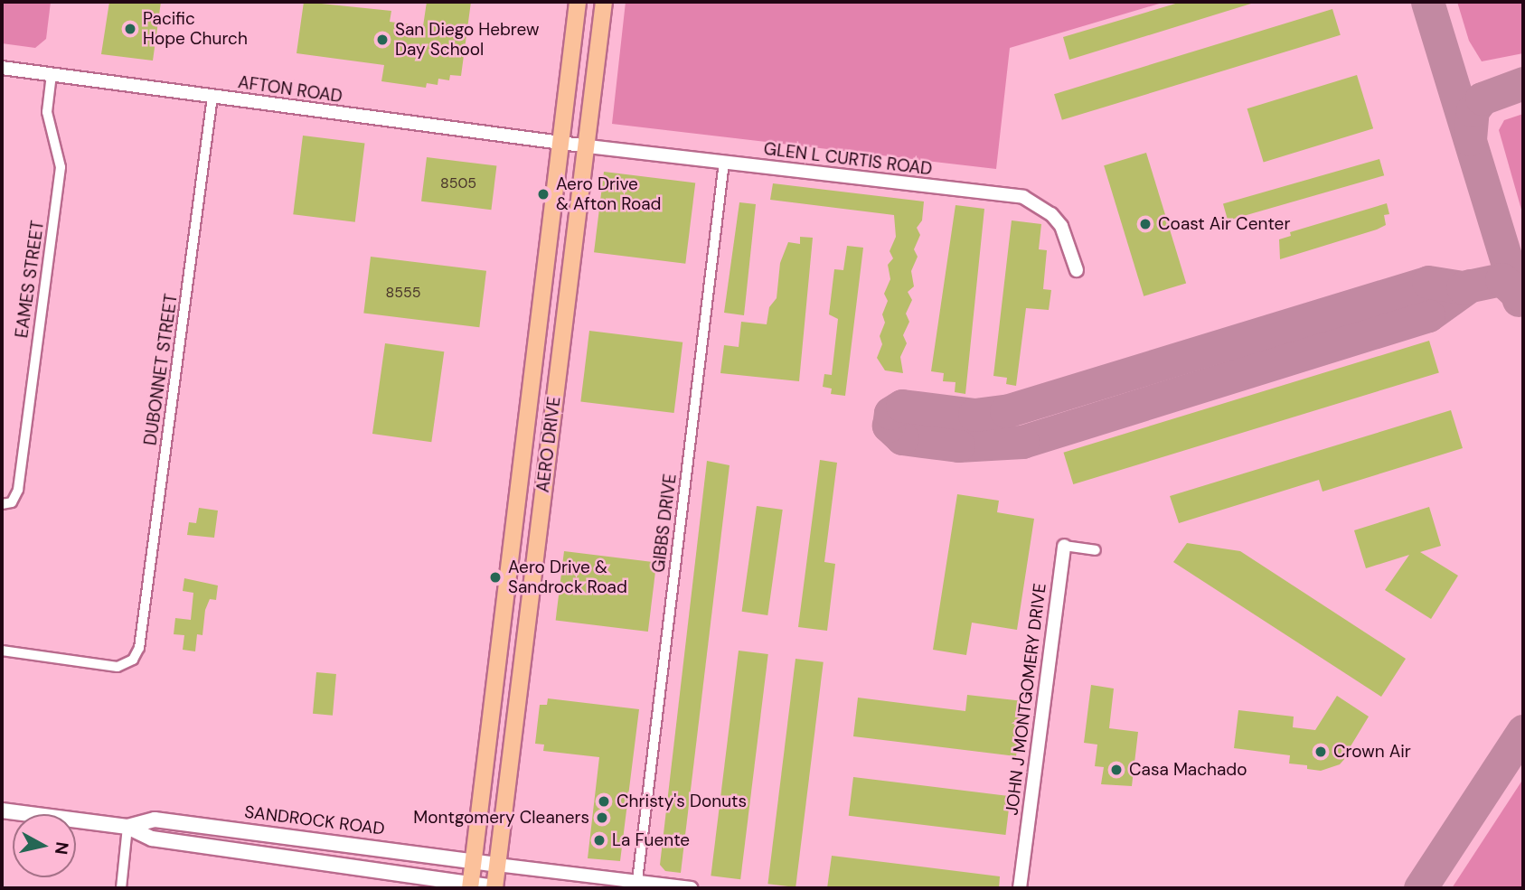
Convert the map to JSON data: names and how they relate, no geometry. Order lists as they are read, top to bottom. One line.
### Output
{"streets":{"main road":["AERO DRIVE","SANDROCK ROAD"],"street":["AFTON ROAD","GLEN L CURTIS ROAD","EAMES STREET","DUBONNET STREET","GIBBS DRIVE","JOHN J MONTGOMERY DRIVE"]},"crossings":[["AFTON ROAD","GLEN L CURTIS ROAD"],["AFTON ROAD","EAMES STREET"],["AFTON ROAD","DUBONNET STREET"],["AFTON ROAD","AERO DRIVE"],["GLEN L CURTIS ROAD","AERO DRIVE"],["GLEN L CURTIS ROAD","GIBBS DRIVE"],["AERO DRIVE","SANDROCK ROAD"]],"places":["Pacific Hope Church","San Diego Hebrew Day School","Aero Drive & Afton Road","Coast Air Center","Aero Drive & Sandrock Road","Crown Air","Casa Machado","Christy's Donuts","Montgomery Cleaners","La Fuente"],"house_numbers":["8505","8555"],"north":"right"}
